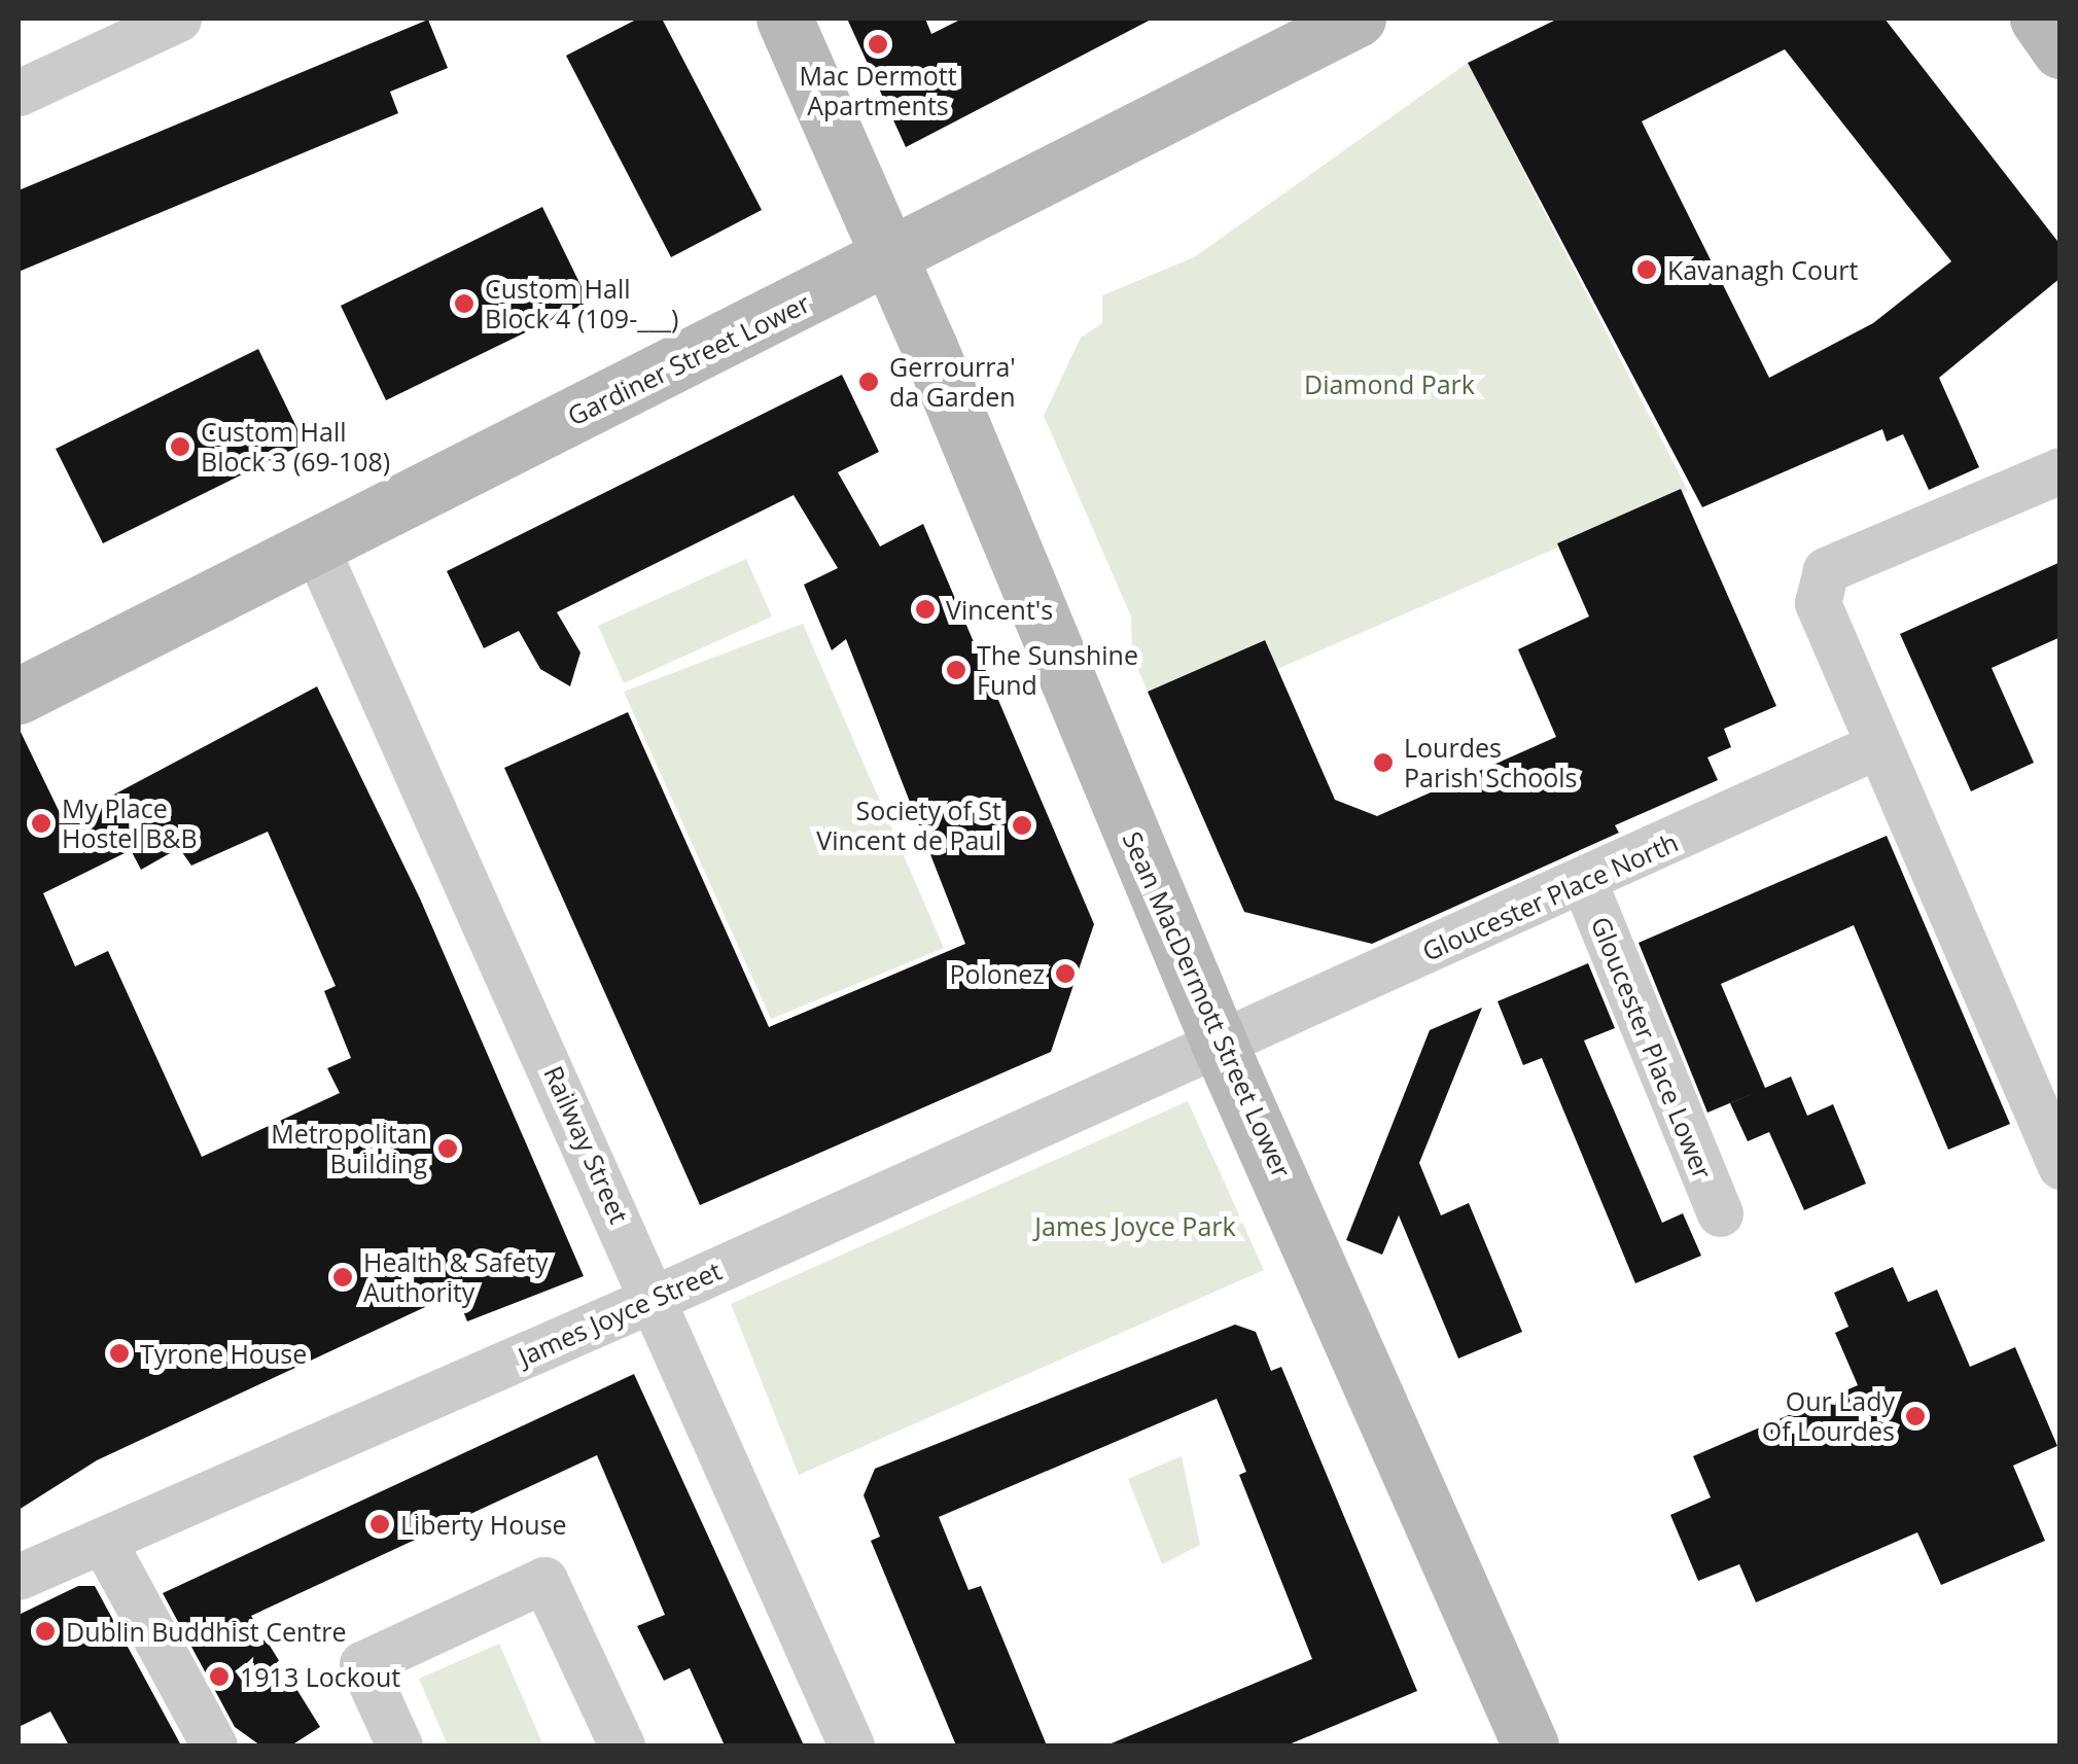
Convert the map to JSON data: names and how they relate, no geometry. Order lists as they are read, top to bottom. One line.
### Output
{"streets":{"street":["Gardiner Street Lower","Gloucester Place North","Sean MacDermott Street Lower","Gloucester Place Lower","Railway Street","James Joyce Street"]},"crossings":[["Gardiner Street Lower","Sean MacDermott Street Lower"],["Gardiner Street Lower","Railway Street"],["Gloucester Place North","Sean MacDermott Street Lower"],["Gloucester Place North","Gloucester Place Lower"],["Gloucester Place North","James Joyce Street"],["Sean MacDermott Street Lower","James Joyce Street"],["Railway Street","James Joyce Street"]],"parks":["Diamond Park","James Joyce Park"],"places":["Mac Dermott Apartments","Kavanagh Court","Custom Hall Block 4 (109-___)","Gerrourra' da Garden","Custom Hall Block 3 (69-108)","Vincent's","The Sunshine Fund","Lourdes Parish Schools","My Place Hostel B&B","Society of St Vincent de Paul","Polonez","Metropolitan Building","Health & Safety Authority","Tyrone House","Our Lady Of Lourdes","Liberty House","Dublin Buddhist Centre","1913 Lockout"]}
